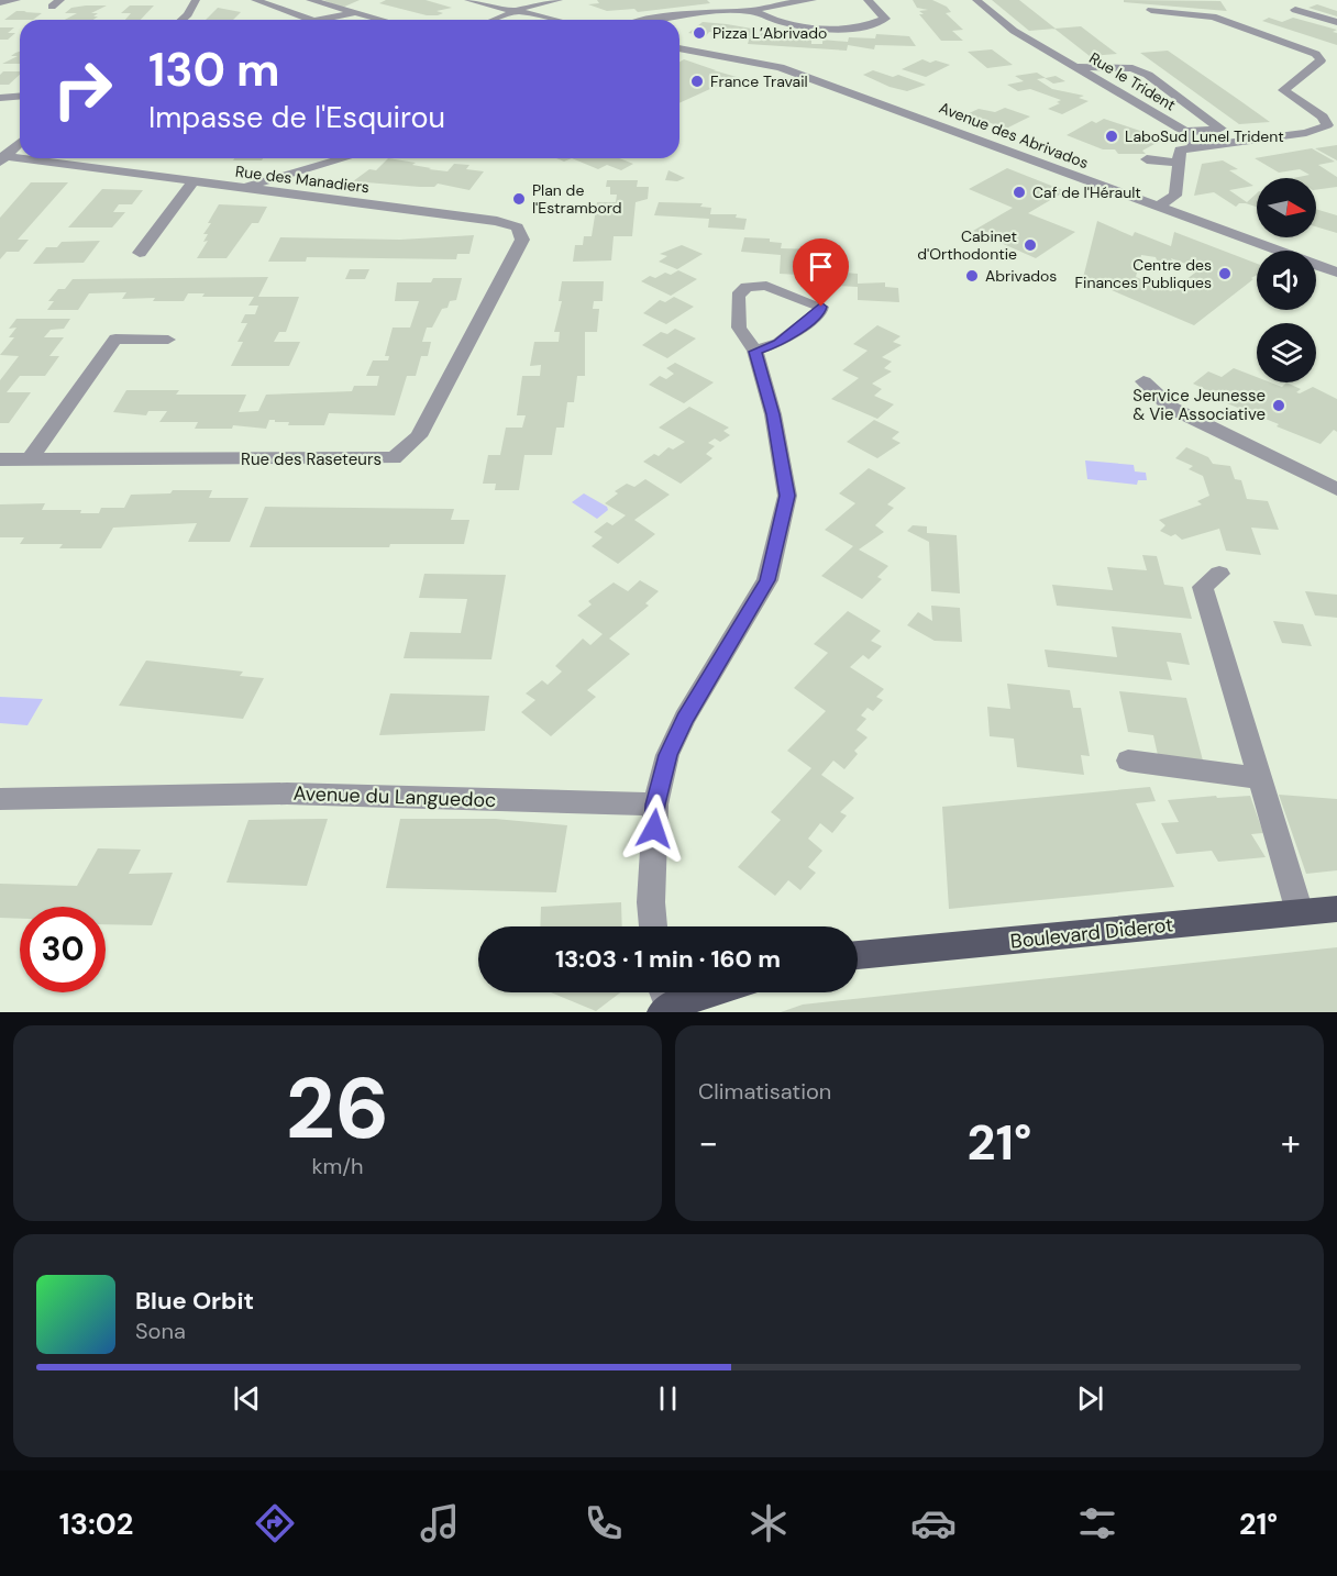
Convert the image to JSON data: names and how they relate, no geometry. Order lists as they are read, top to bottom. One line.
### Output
{"streets":{"main road":["Boulevard Diderot"],"street":["Rue le Trident","Avenue des Abrivados","Rue des Manadiers","Rue des Raseteurs","Avenue du Languedoc"]},"crossings":[["Rue des Manadiers","Rue des Raseteurs"]],"places":["Pizza L’Abrivado","France Travail","LaboSud Lunel Trident","Caf de l'Hérault","Plan de l'Estrambord","Cabinet d'Orthodontie","Centre des Finances Publiques","Abrivados","Service Jeunesse & Vie Associative"],"north":"right","page":{"turn":["130 m","Impasse de l'Esquirou"],"limit":"30","trip":"13:03 · 1 min · 160 m","tile":[["26","km/h"],"Climatisation"],"heat":["−","21°","+"],"song":["Blue Orbit","Sona"],"tabs":["13:02","21°"]}}
